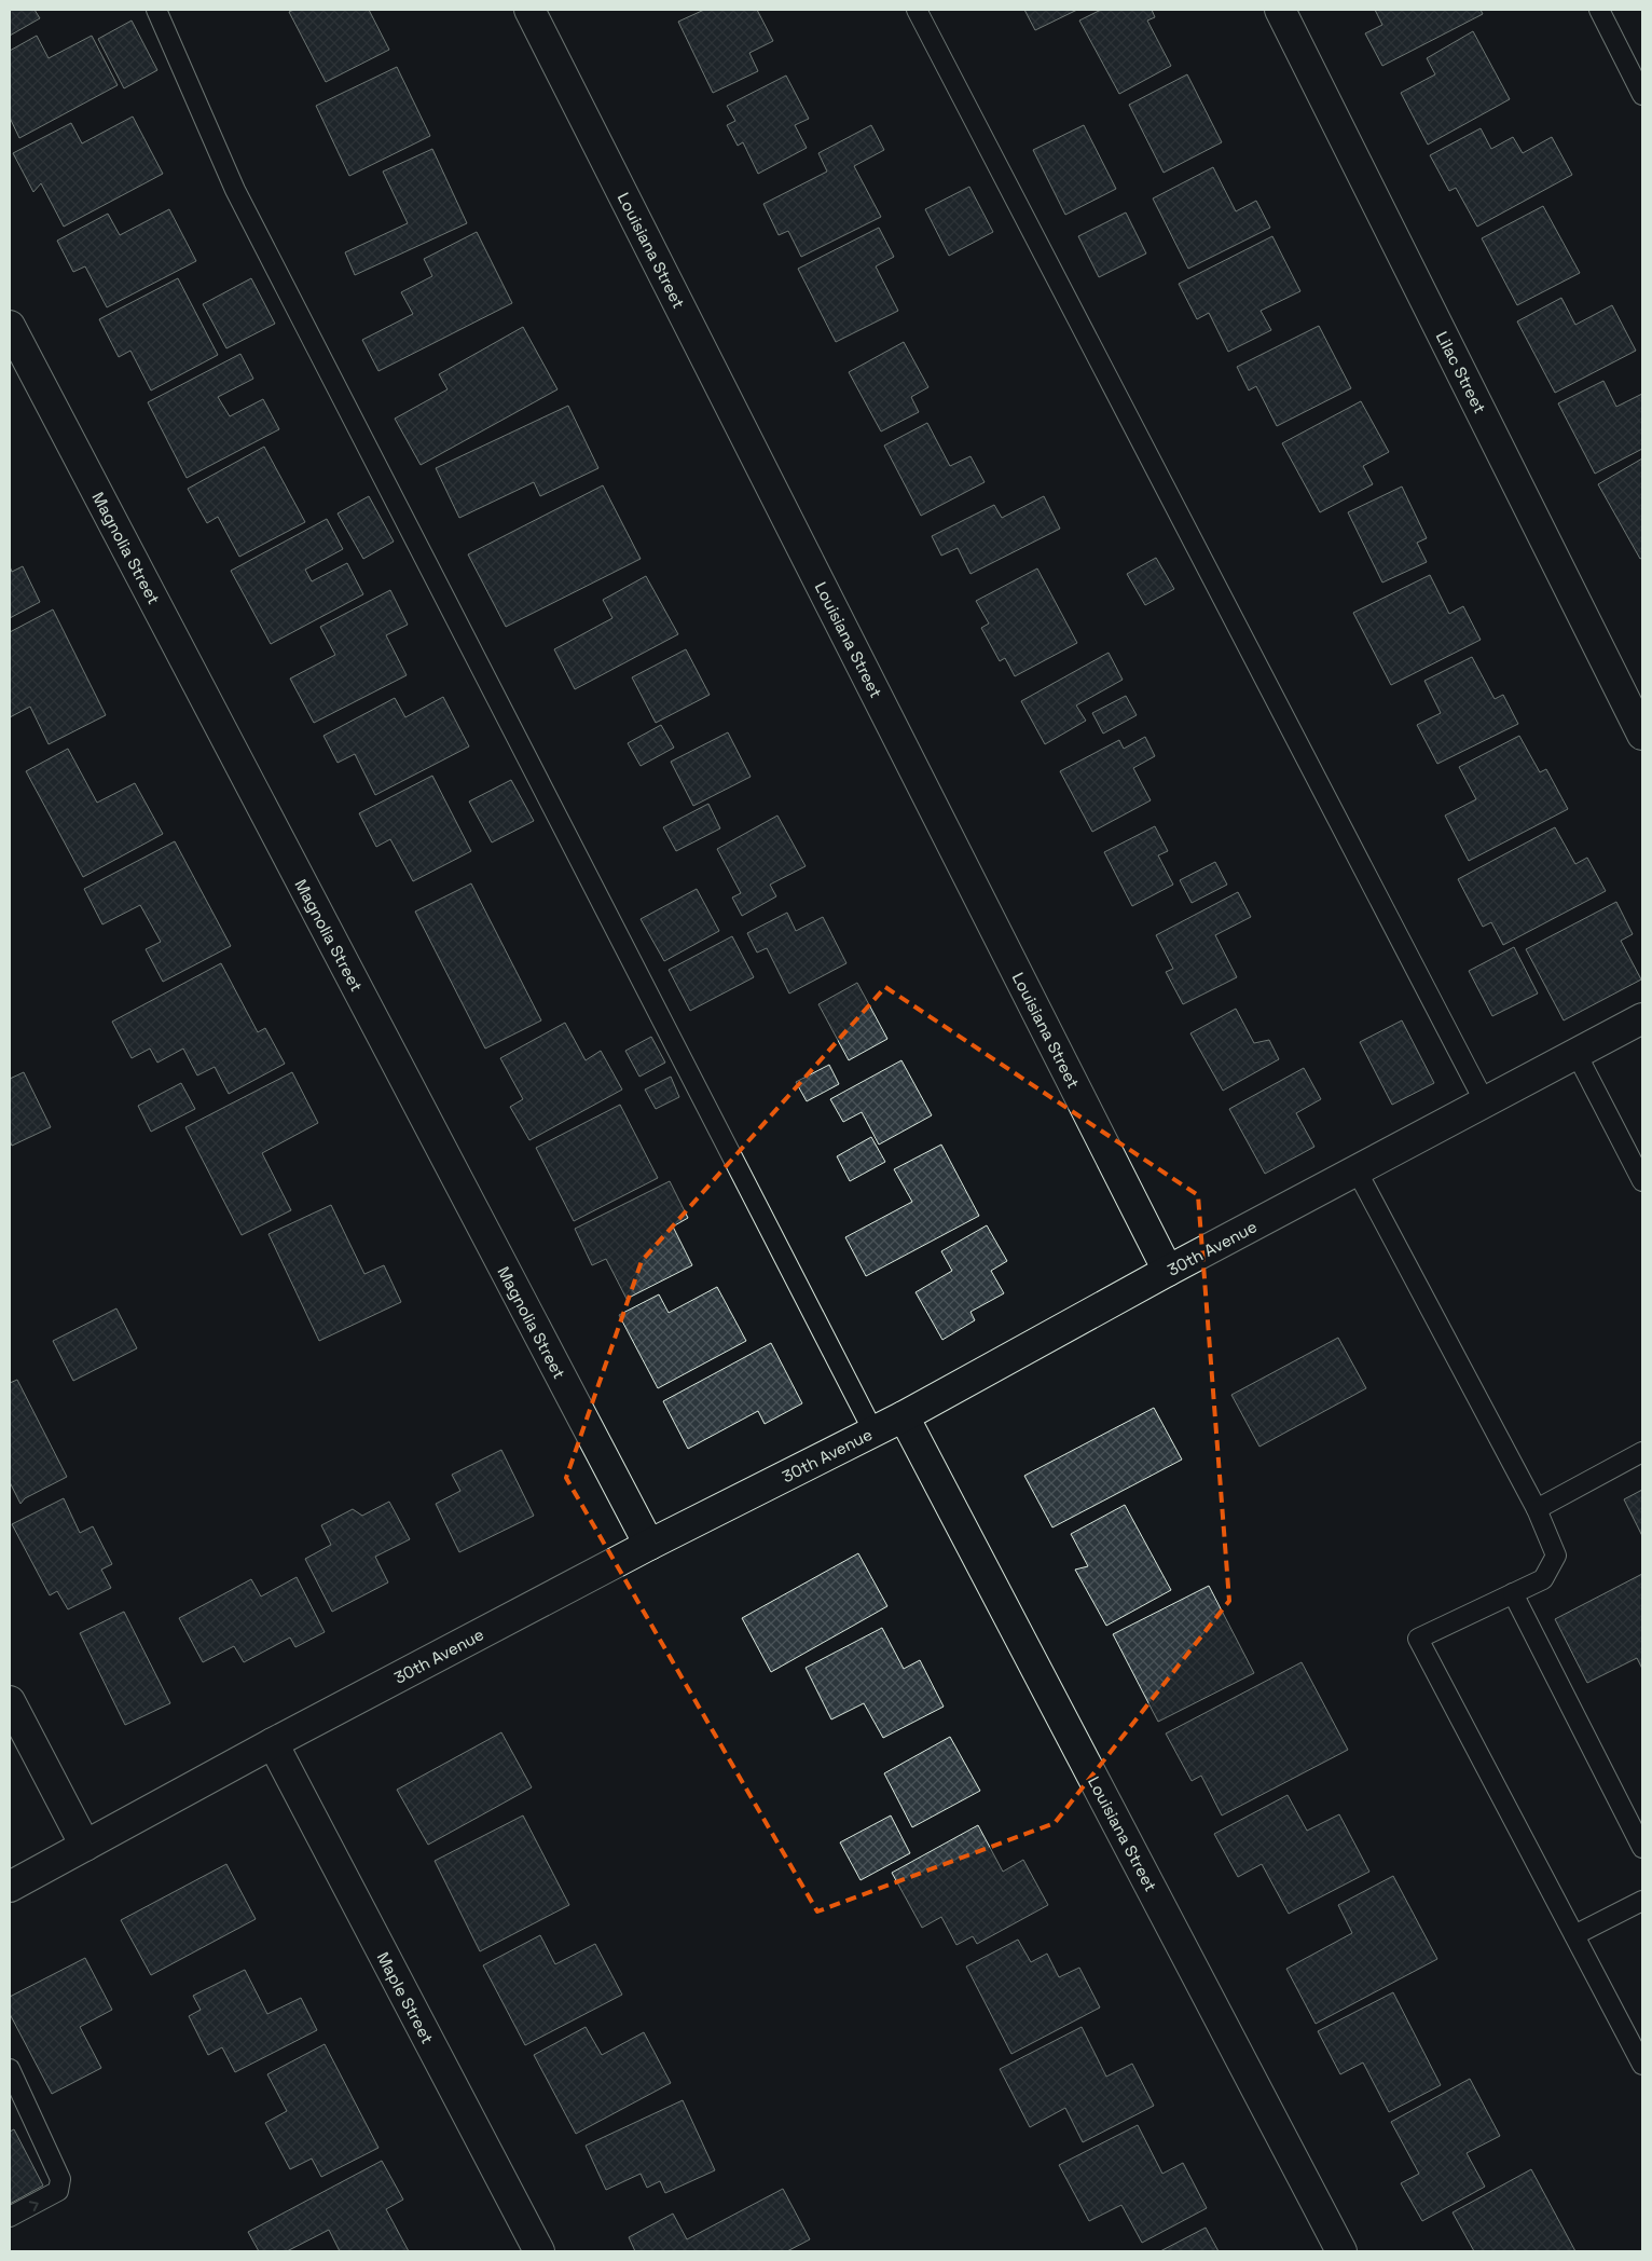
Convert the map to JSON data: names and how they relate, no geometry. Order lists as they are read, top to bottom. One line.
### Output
{"streets":{"street":["Louisiana Street","Lilac Street","Magnolia Street","30th Avenue","Maple Street"]},"crossings":[["Louisiana Street","30th Avenue"],["Magnolia Street","30th Avenue"],["30th Avenue","Maple Street"]]}
